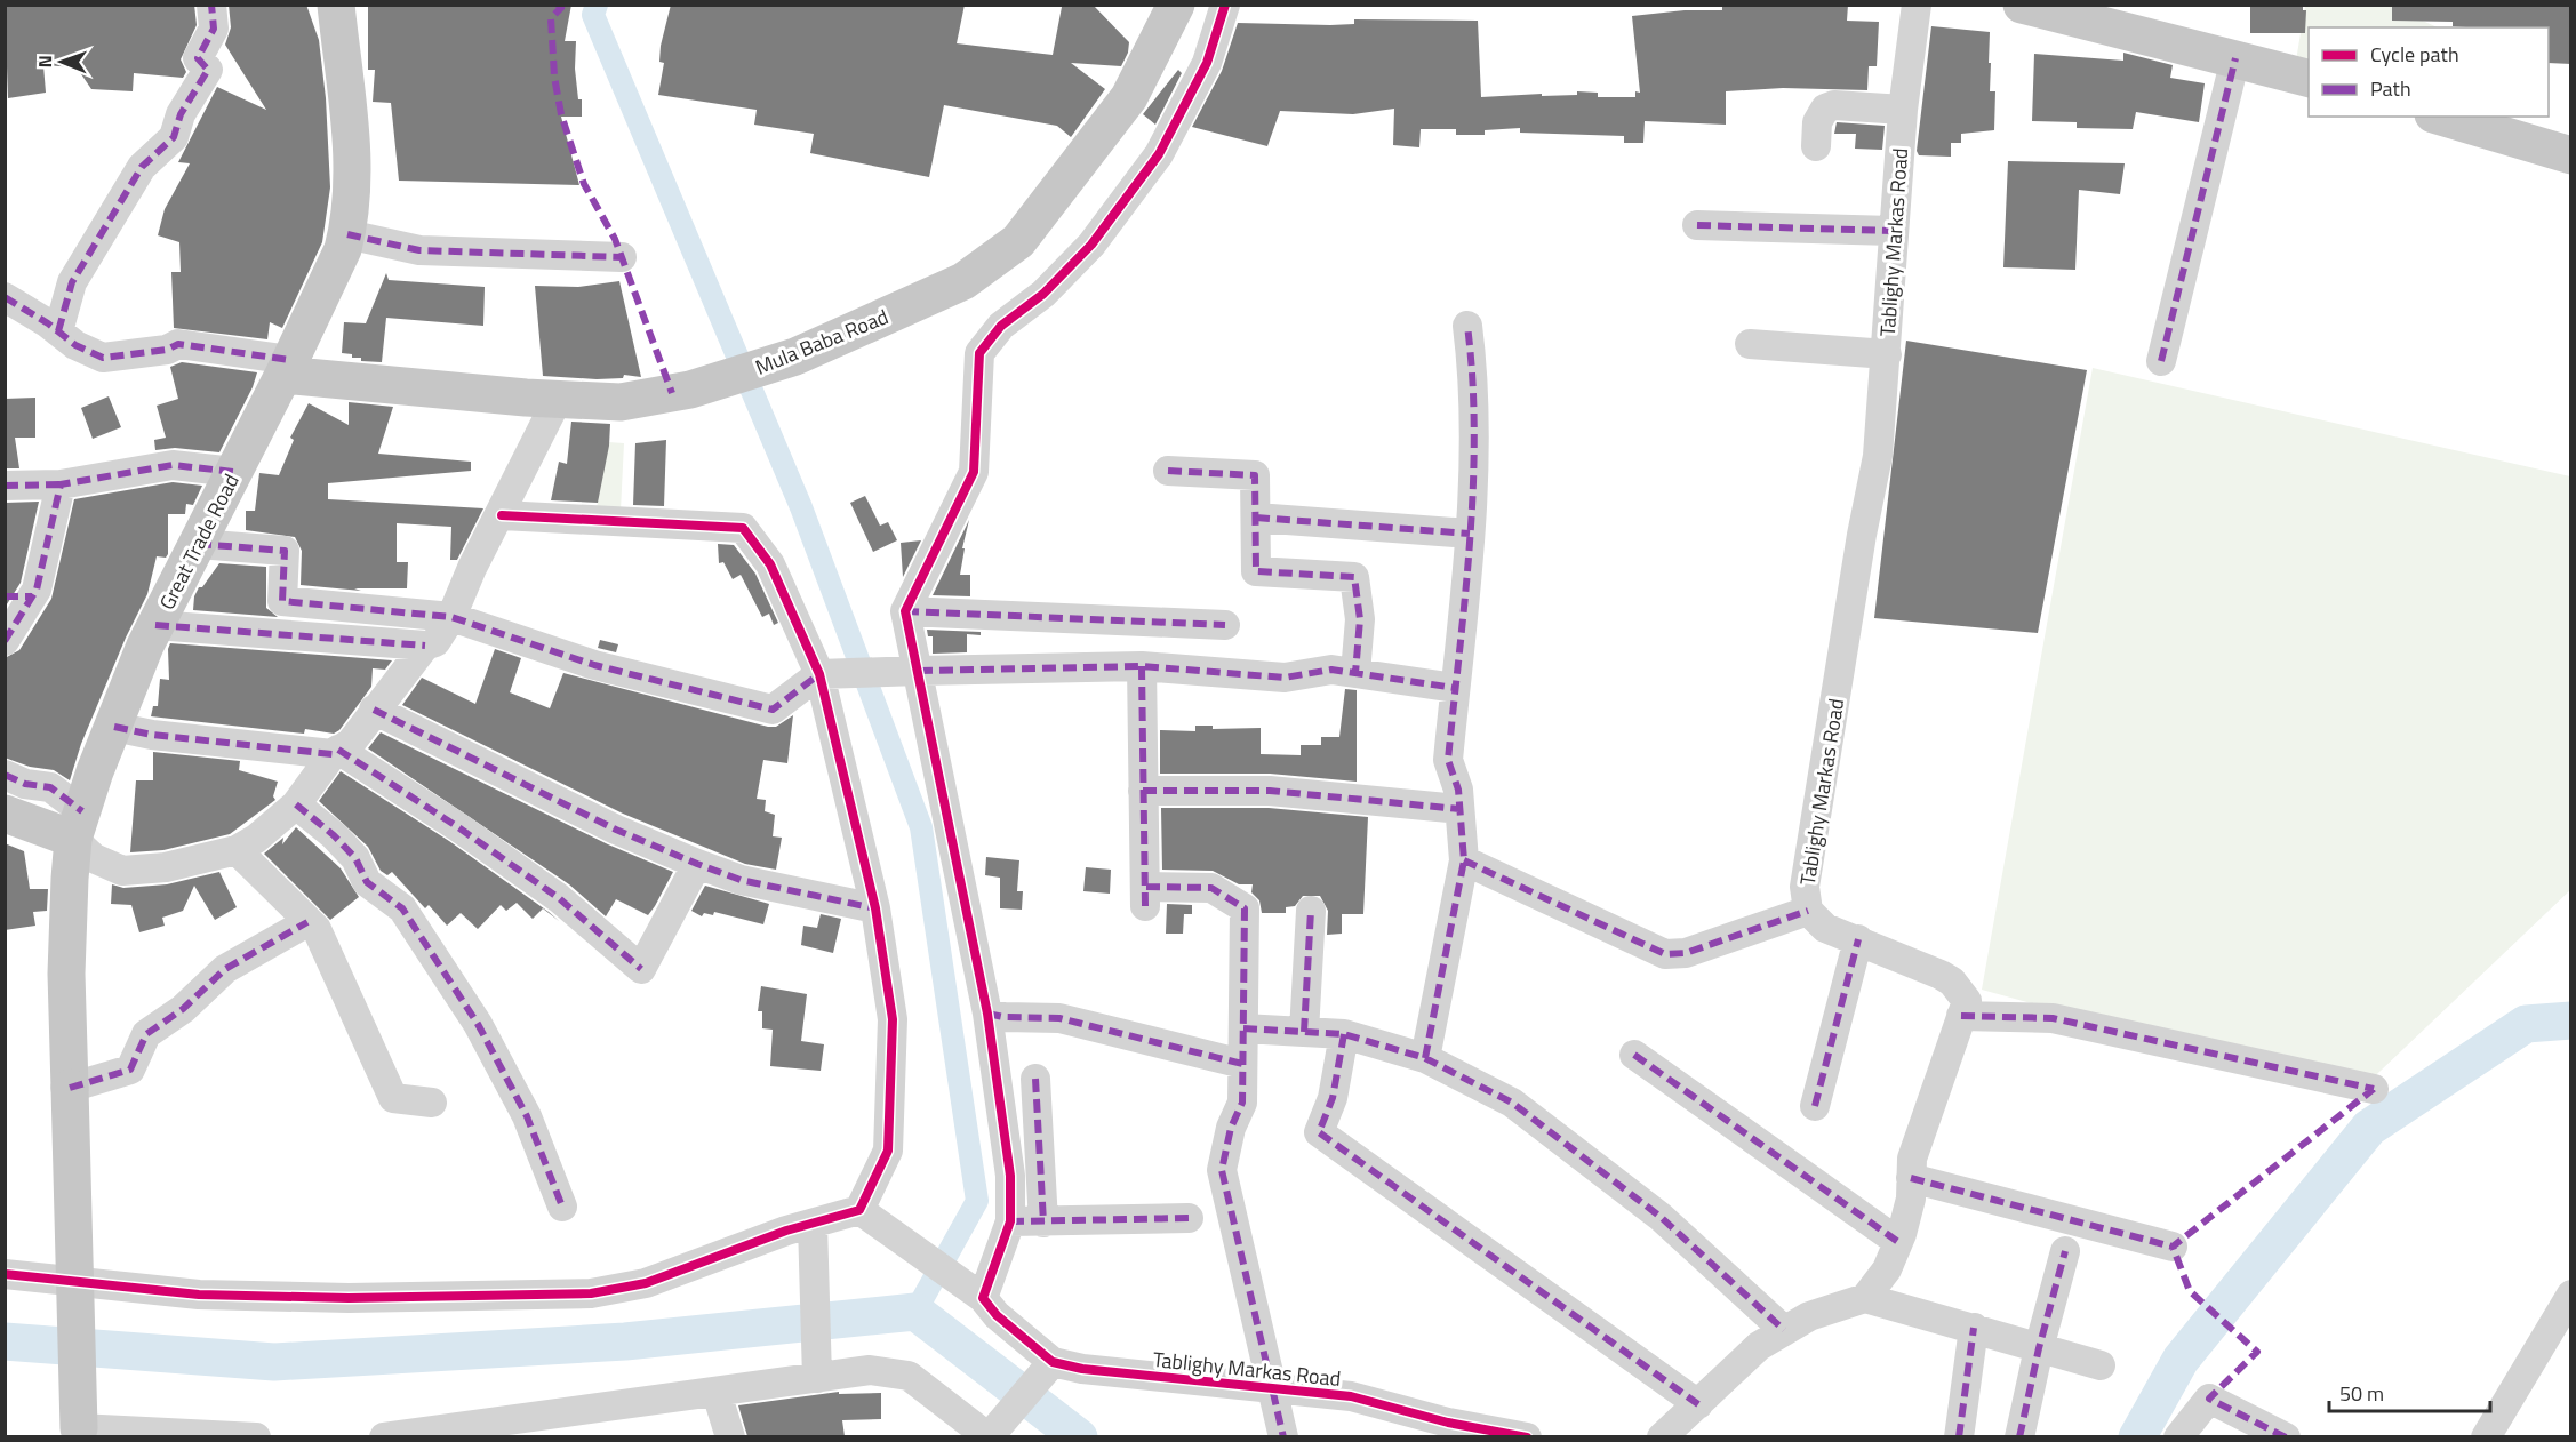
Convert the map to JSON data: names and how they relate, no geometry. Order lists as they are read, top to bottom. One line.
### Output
{"streets":{"main road":["Mula Baba Road","Great Trade Road"],"street":["Tablighy Markas Road"]},"crossings":[["Mula Baba Road","Great Trade Road"]],"legend":["Cycle path","Path"],"scale_bar":"50 m","north":"left"}
